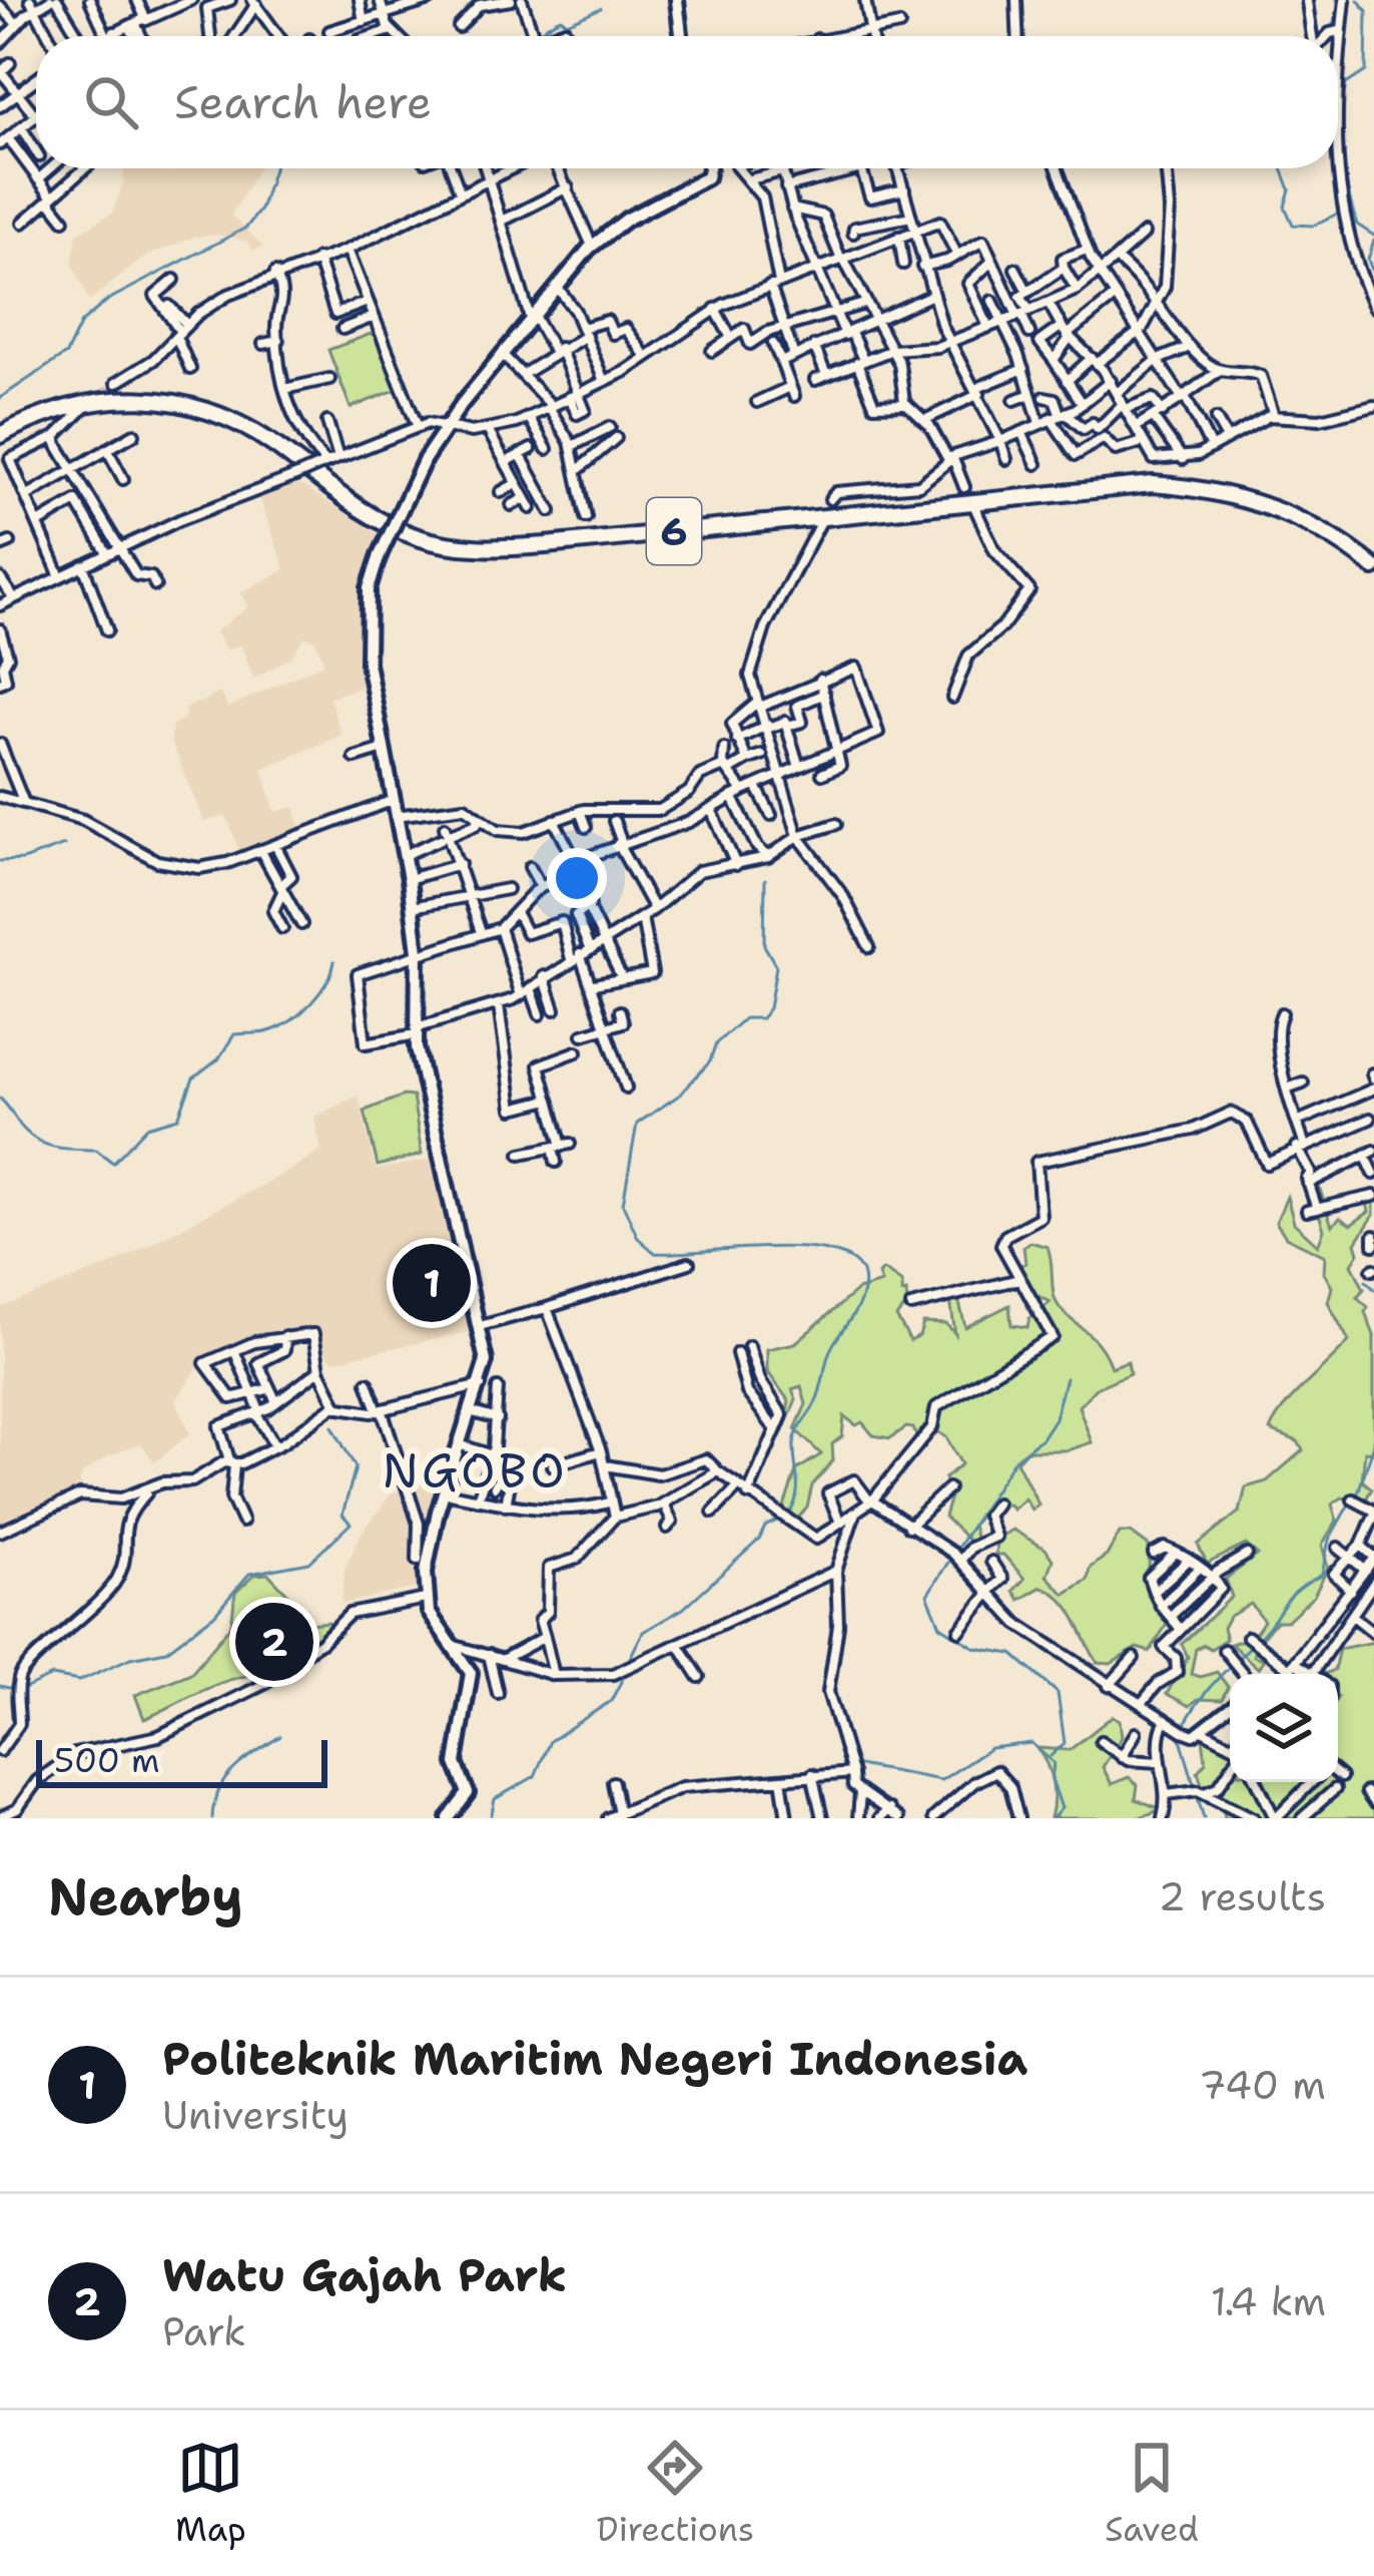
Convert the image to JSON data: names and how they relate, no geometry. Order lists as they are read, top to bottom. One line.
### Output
{"streets":{"highway":["6"]},"districts":["NGOBO"],"scale_bar":"500 m","page":{"search":"Search here","pins":["1","2"],"scale":"500 m","heading":["Nearby","2 results"],"list":[{"mark":"1","name":"Politeknik Maritim Negeri Indonesia","note":"University","value":"740 m"},{"mark":"2","name":"Watu Gajah Park","note":"Park","value":"1.4 km"}],"nav":["Map","Directions","Saved"]}}
